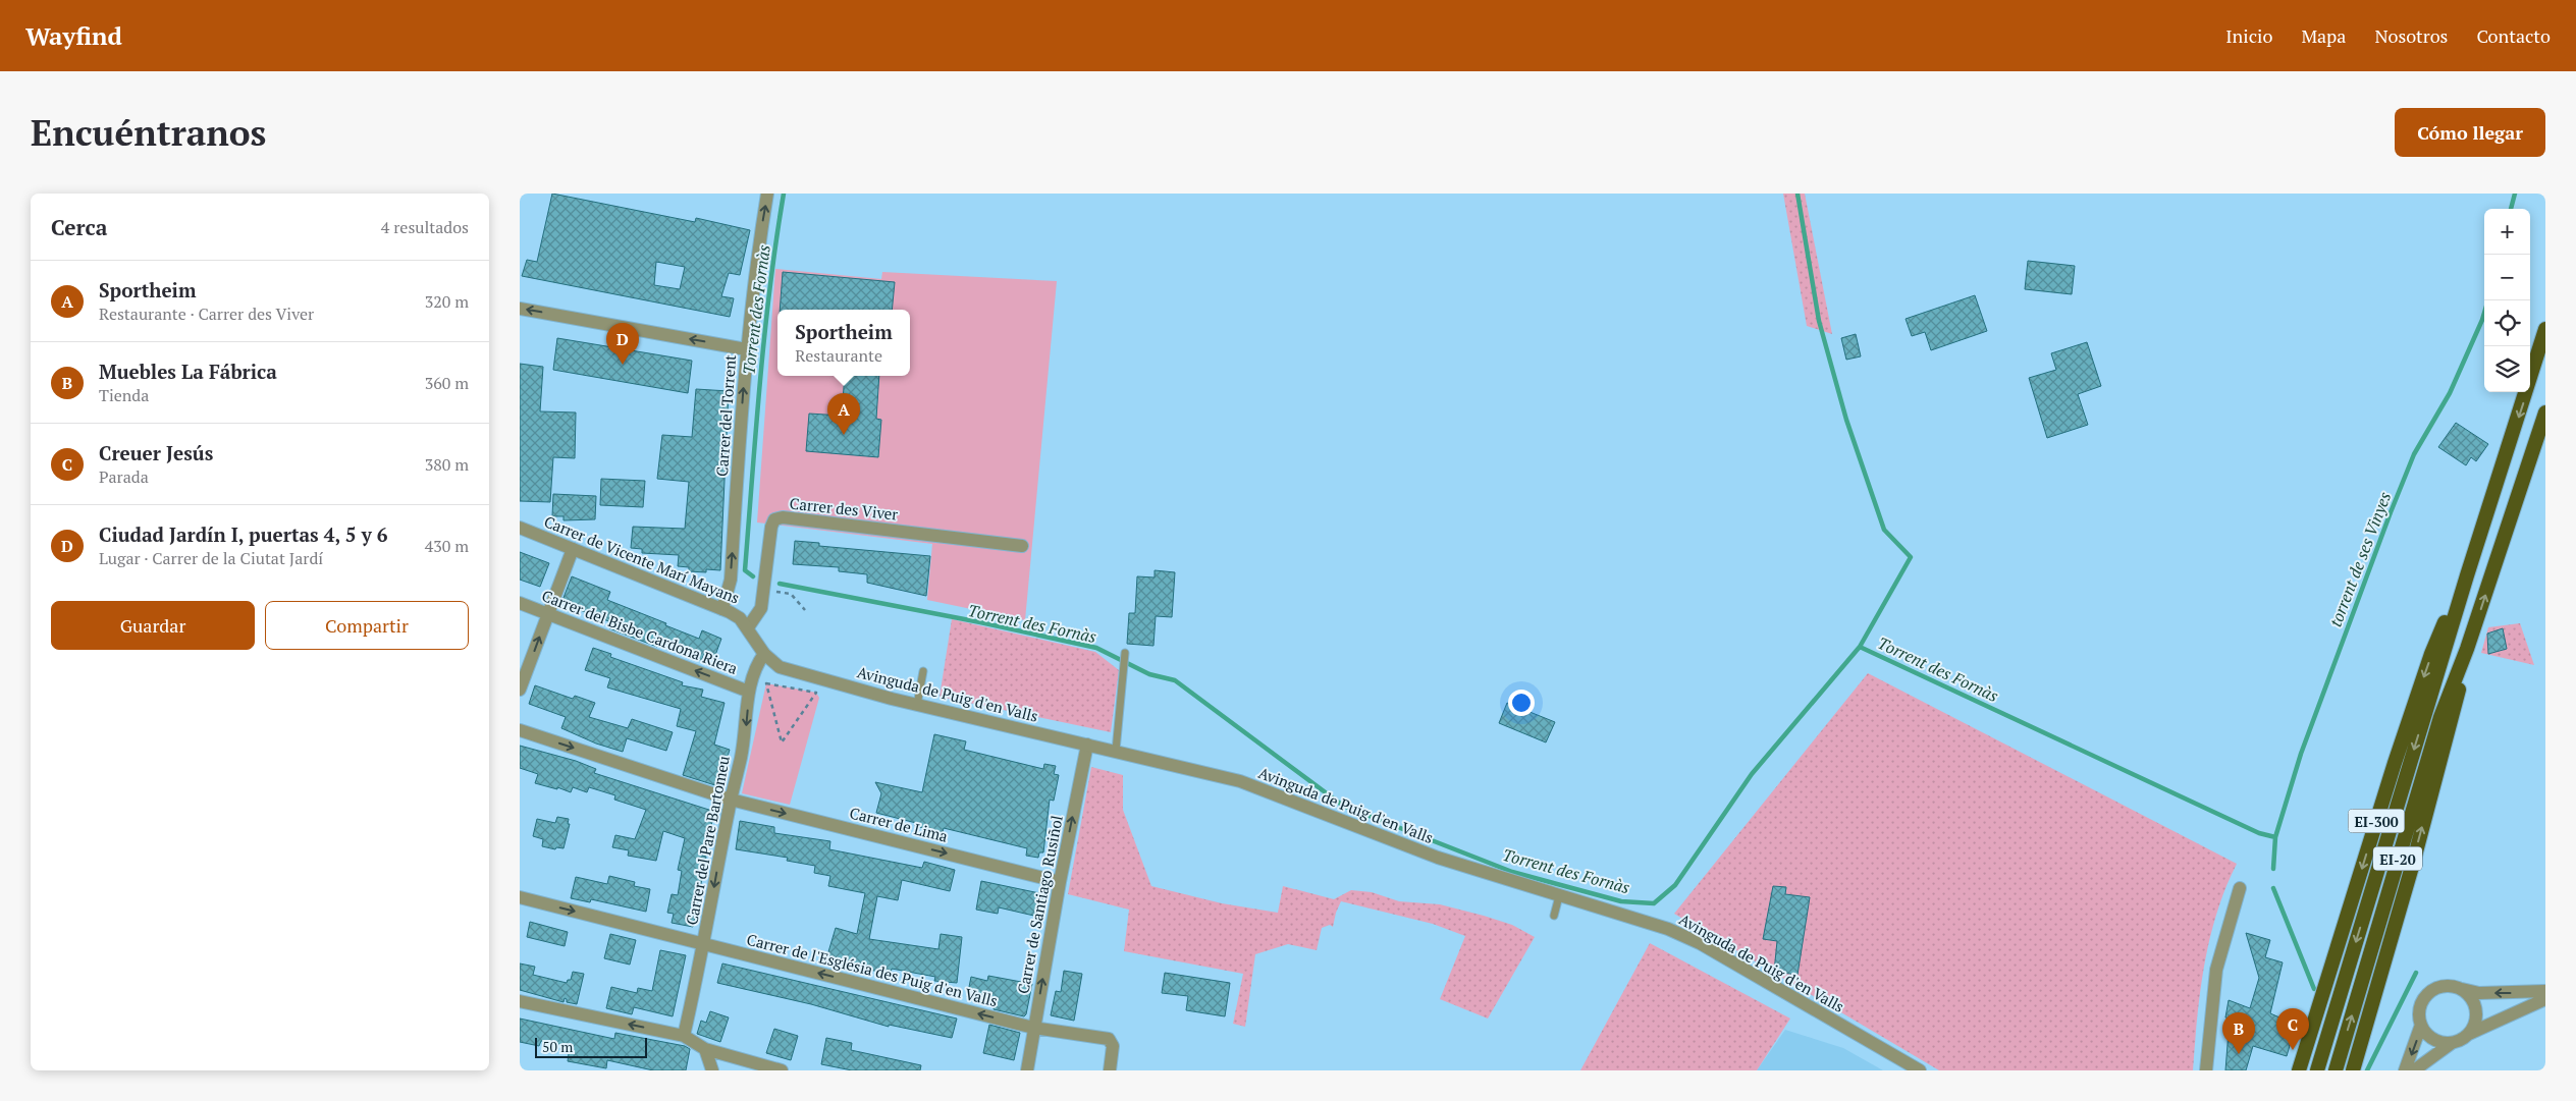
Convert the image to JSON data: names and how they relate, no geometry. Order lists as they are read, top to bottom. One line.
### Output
{"streets":{"highway":["EI-300","EI-20"],"street":["Carrer del Torrent","Carrer des Viver","Carrer de Vicente Marí Mayans","Carrer del Bisbe Cardona Riera","Avinguda de Puig d'en Valls","Carrer de Lima","Carrer del Pare Bartomeu","Carrer de Santiago Rusiñol","Carrer de l'Església des Puig d'en Valls"]},"crossings":[["Carrer del Torrent","Carrer de Vicente Marí Mayans"],["Carrer des Viver","Carrer de Vicente Marí Mayans"],["Carrer des Viver","Avinguda de Puig d'en Valls"],["Carrer de Vicente Marí Mayans","Avinguda de Puig d'en Valls"],["Carrer del Bisbe Cardona Riera","Carrer del Pare Bartomeu"],["Avinguda de Puig d'en Valls","Carrer del Pare Bartomeu"],["Avinguda de Puig d'en Valls","Carrer de Santiago Rusiñol"],["EI-300","EI-20"],["Carrer de Lima","Carrer del Pare Bartomeu"],["Carrer de Lima","Carrer de Santiago Rusiñol"],["Carrer del Pare Bartomeu","Carrer de l'Església des Puig d'en Valls"],["Carrer de Santiago Rusiñol","Carrer de l'Església des Puig d'en Valls"]],"one_way":["Carrer del Torrent","Carrer del Bisbe Cardona Riera","Carrer de Lima","Carrer del Pare Bartomeu","Carrer de Santiago Rusiñol"],"water":["Torrent des Fornàs","torrent de ses Vinyes"],"scale_bar":"50 m","page":{"header":"Wayfind","nav":["Inicio","Mapa","Nosotros","Contacto"],"buttons":["Cómo llegar",["Guardar","Compartir"]],"title":"Encuéntranos","heading":["Cerca","4 resultados"],"map_buttons":["+","−"],"list":[{"mark":"A","name":"Sportheim","note":"Restaurante · Carrer des Viver","value":"320 m"},{"mark":"B","name":"Muebles La Fábrica","note":"Tienda","value":"360 m"},{"mark":"C","name":"Creuer Jesús","note":"Parada","value":"380 m"},{"mark":"D","name":"Ciudad Jardín I, puertas 4, 5 y 6","note":"Lugar · Carrer de la Ciutat Jardí","value":"430 m"}],"popup":["Sportheim","Restaurante"],"pins":["D","A","C","B"],"scale":"50 m"}}
